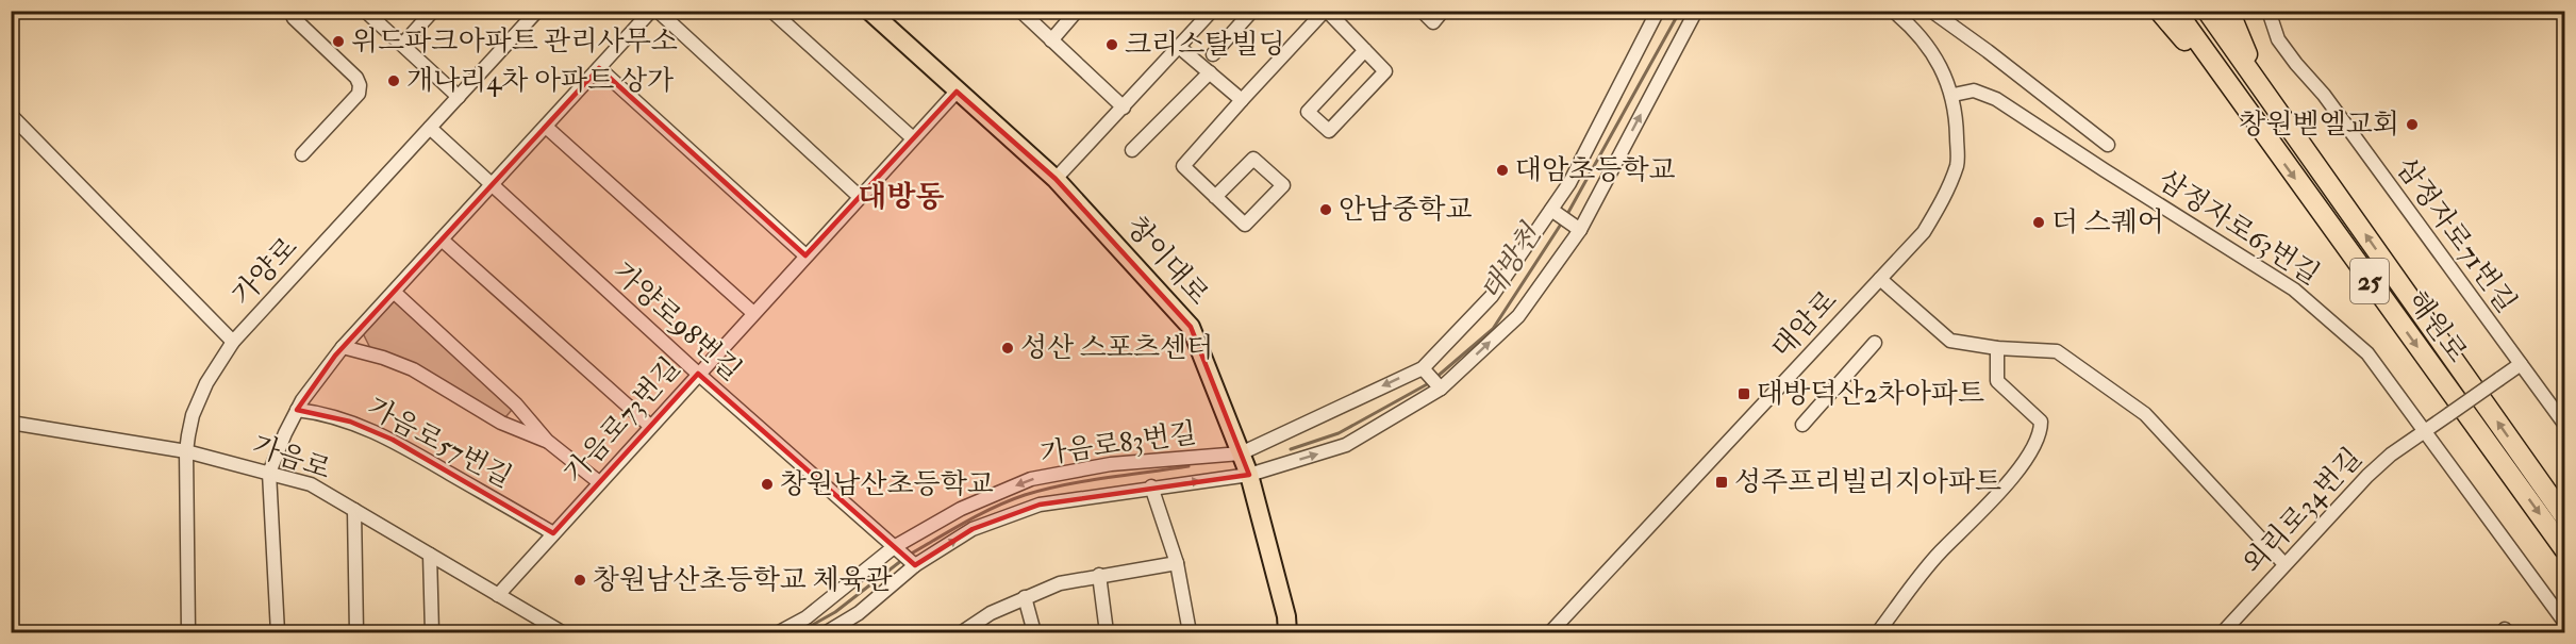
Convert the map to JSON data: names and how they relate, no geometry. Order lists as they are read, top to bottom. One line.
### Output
{"streets":{"highway":["25","해원로"],"main road":["창이대로"],"street":["삼정자로63번길","삼정자로71번길","가양로","가양로98번길","대암로","가음로73번길","가음로57번길","가음로83번길","가음로","외리로34번길"]},"crossings":[["삼정자로63번길","대암로"],["삼정자로63번길","외리로34번길"],["삼정자로71번길","외리로34번길"],["창이대로","가음로73번길"],["창이대로","가음로83번길"],["가양로","가양로98번길"],["가양로","가음로"],["가양로98번길","가음로73번길"],["가양로98번길","가음로83번길"],["가음로73번길","가음로57번길"],["가음로73번길","가음로"]],"districts":["대방동"],"water":["대방천"],"places":{"other":["위드파크아파트 관리사무소","크리스탈빌딩","개나리4차 아파트 상가","창원벧엘교회","대암초등학교","안남중학교","더 스퀘어","성산 스포츠센터","창원남산초등학교","창원남산초등학교 체육관"],"transit":["대방덕산2차아파트","성주프리빌리지아파트"]}}
